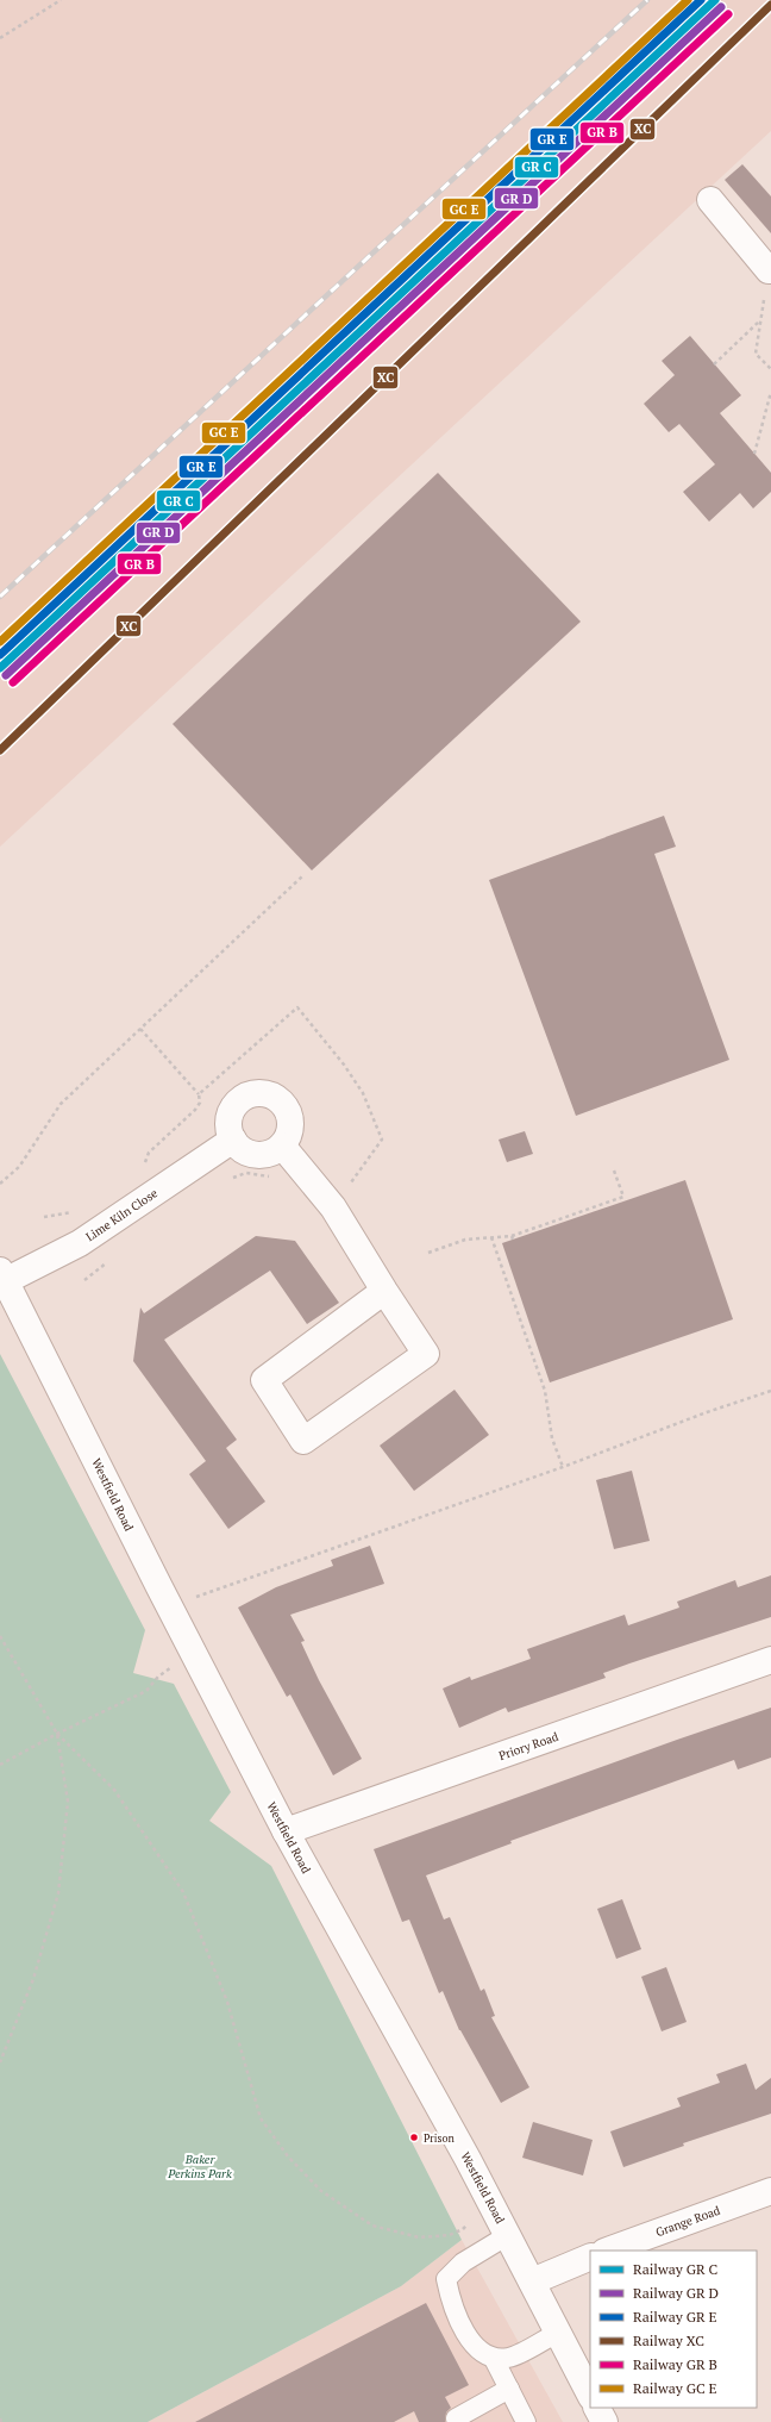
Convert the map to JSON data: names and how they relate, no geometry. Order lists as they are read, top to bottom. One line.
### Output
{"streets":{"street":["Lime Kiln Close","Westfield Road","Priory Road","Grange Road"]},"crossings":[["Lime Kiln Close","Westfield Road"],["Westfield Road","Priory Road"]],"parks":["Baker Perkins Park"],"places":["Prison"],"lines":["rail line XC"],"legend":["Railway GR C","Railway GR D","Railway GR E","Railway XC","Railway GR B","Railway GC E"]}
